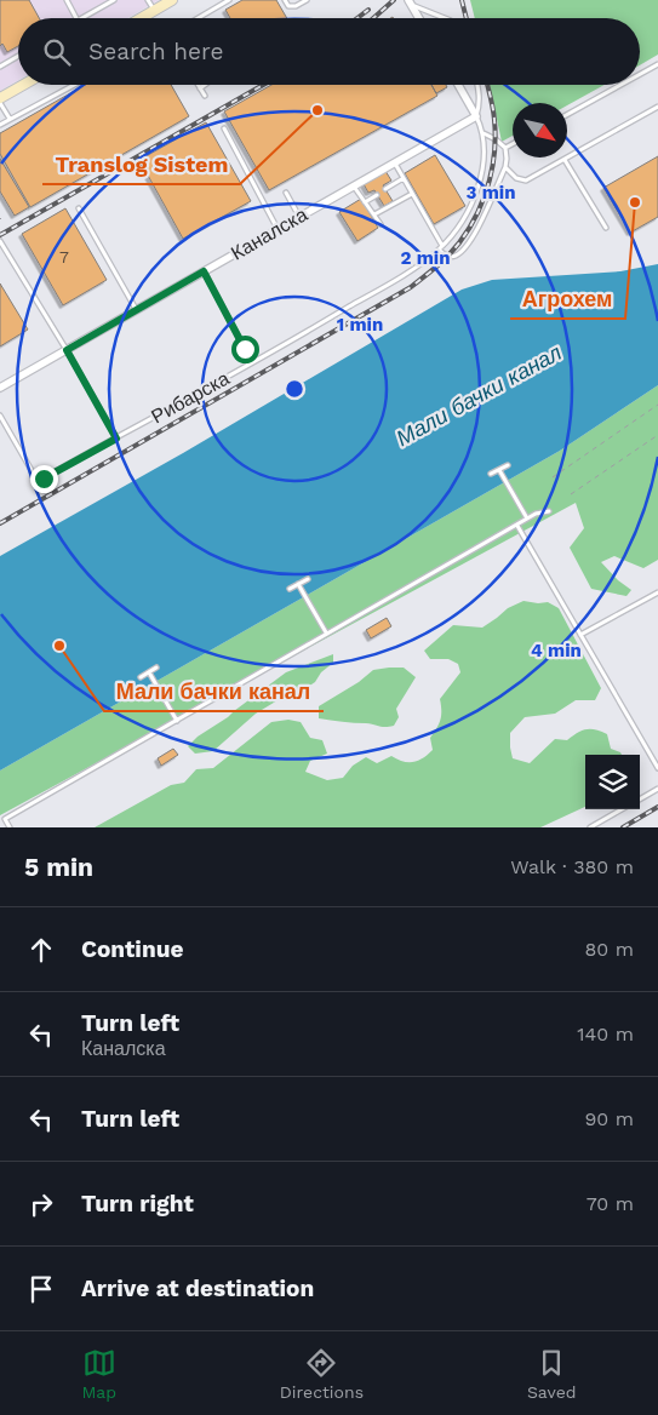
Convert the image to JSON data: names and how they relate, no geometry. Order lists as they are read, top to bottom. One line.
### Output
{"streets":{"street":["Каналска","Рибарска"]},"crossings":[["Каналска","Рибарска"]],"water":["Мали бачки канал"],"places":["Translog Sistem","Агрохем","Мали бачки канал"],"house_numbers":["7"],"north":"bottom right","page":{"search":"Search here","heading":["5 min","Walk · 380 m"],"list":[["Continue","80 m"],["Turn left","Каналска","140 m"],["Turn left","90 m"],["Turn right","70 m"],"Arrive at destination"],"nav":["Map","Directions","Saved"]},"rings":["3 min","2 min","1 min","4 min"]}
